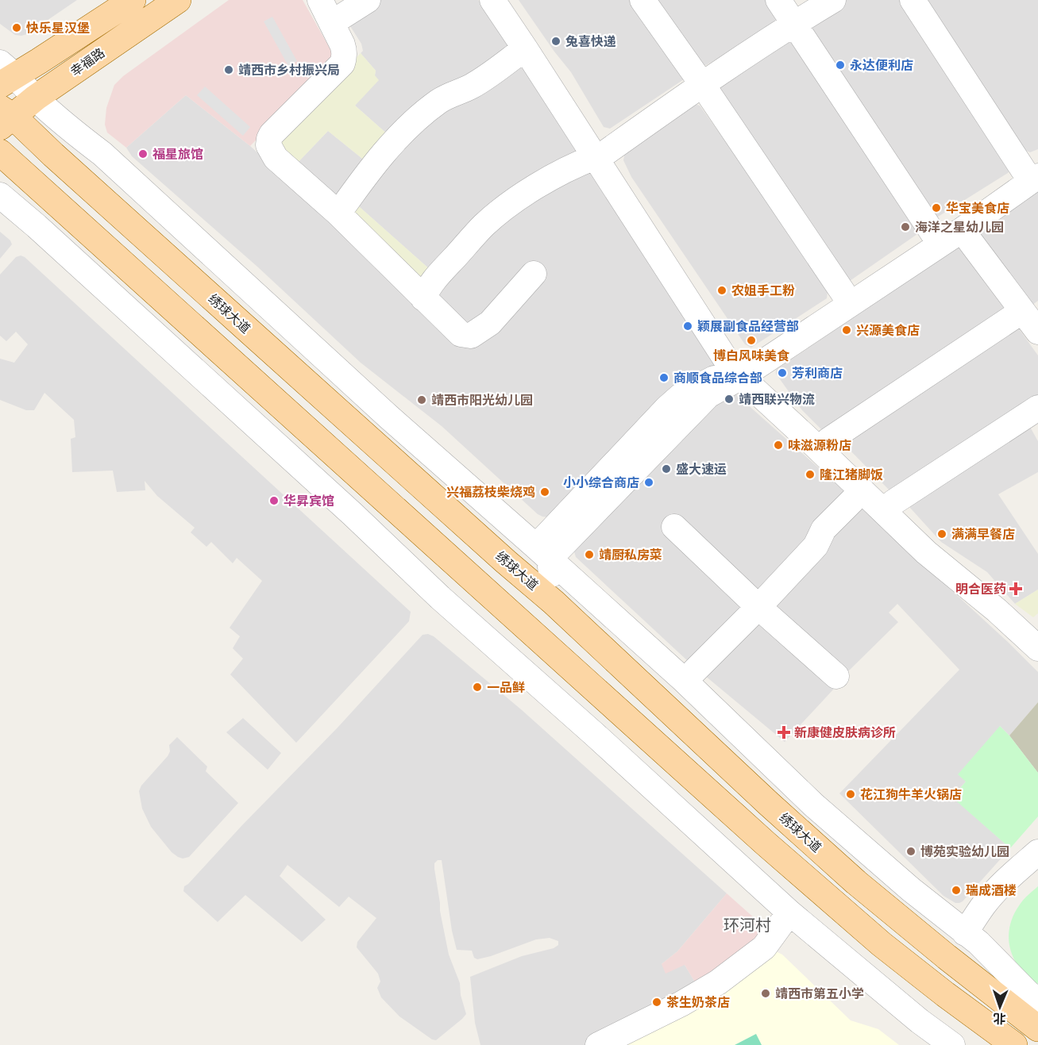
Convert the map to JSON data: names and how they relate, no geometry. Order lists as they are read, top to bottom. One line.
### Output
{"streets":{"main road":["幸福路","绣球大道"]},"crossings":[["幸福路","绣球大道"]],"districts":["环河村"],"places":{"other":["快乐星汉堡","兔喜快递","永达便利店","靖西市乡村振兴局","福星旅馆","华宝美食店","海洋之星幼儿园","农姐手工粉","颖展副食品经营部","兴源美食店","博白风味美食","芳利商店","商顺食品综合部","靖西联兴物流","靖西市阳光幼儿园","味滋源粉店","盛大速运","隆江猪脚饭","小小综合商店","兴福荔枝柴烧鸡","华昇宾馆","满满早餐店","靖厨私房菜","一品鲜","花江狗牛羊火锅店","博苑实验幼儿园","瑞成酒楼","靖西市第五小学","茶生奶茶店"],"health":["明合医药","新康健皮肤病诊所"]},"north":"bottom"}
